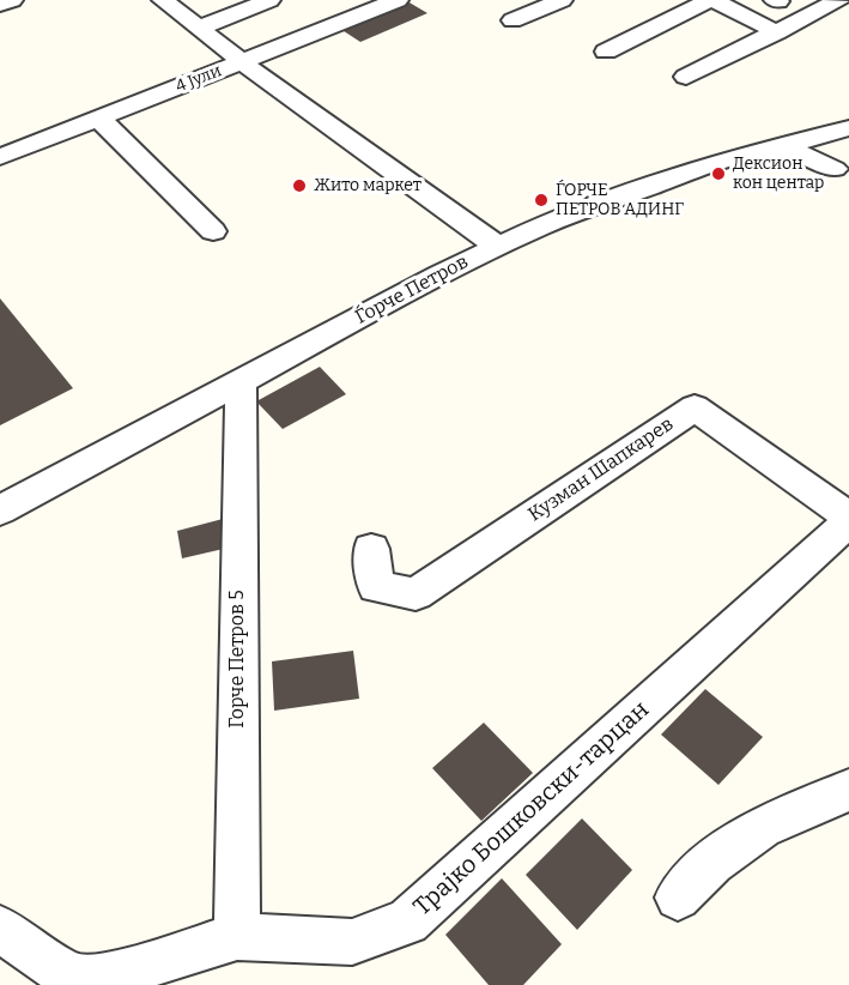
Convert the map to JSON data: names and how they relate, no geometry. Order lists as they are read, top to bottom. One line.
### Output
{"streets":{"street":["4 Јули","Ѓорче Петров","Кузман Шапкарев","Горче Петров 5","Трајко Бошковски-тарцан"]},"crossings":[["Ѓорче Петров","Горче Петров 5"],["Кузман Шапкарев","Трајко Бошковски-тарцан"],["Горче Петров 5","Трајко Бошковски-тарцан"]],"places":["Дексион кон центар","Жито маркет","ЃОРЧЕ ПЕТРОВ АДИНГ"]}
